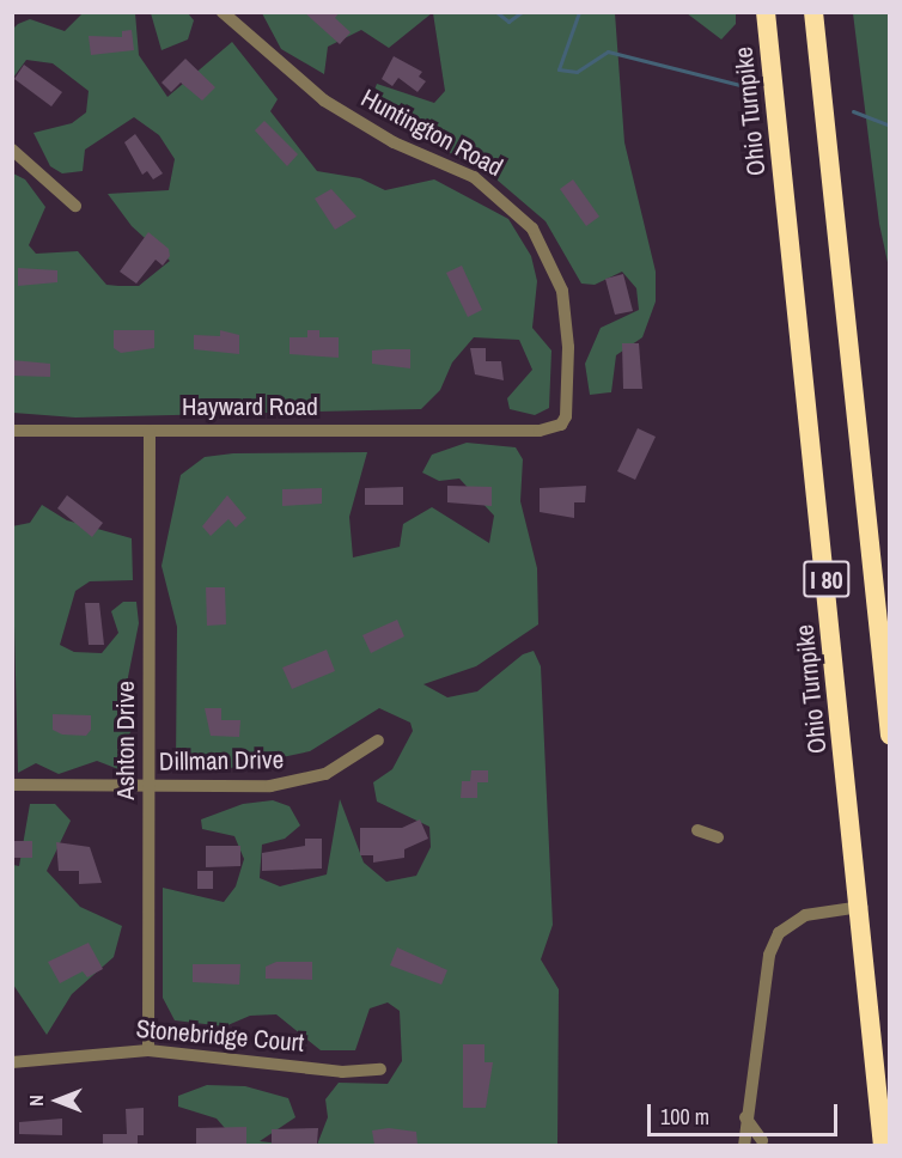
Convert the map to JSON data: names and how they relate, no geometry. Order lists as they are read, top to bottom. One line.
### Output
{"streets":{"highway":["Ohio Turnpike","I 80"],"street":["Huntington Road","Hayward Road","Ashton Drive","Dillman Drive","Stonebridge Court"]},"crossings":[["Huntington Road","Hayward Road"],["Hayward Road","Ashton Drive"],["Ashton Drive","Dillman Drive"],["Ashton Drive","Stonebridge Court"]],"scale_bar":"100 m","north":"left"}
